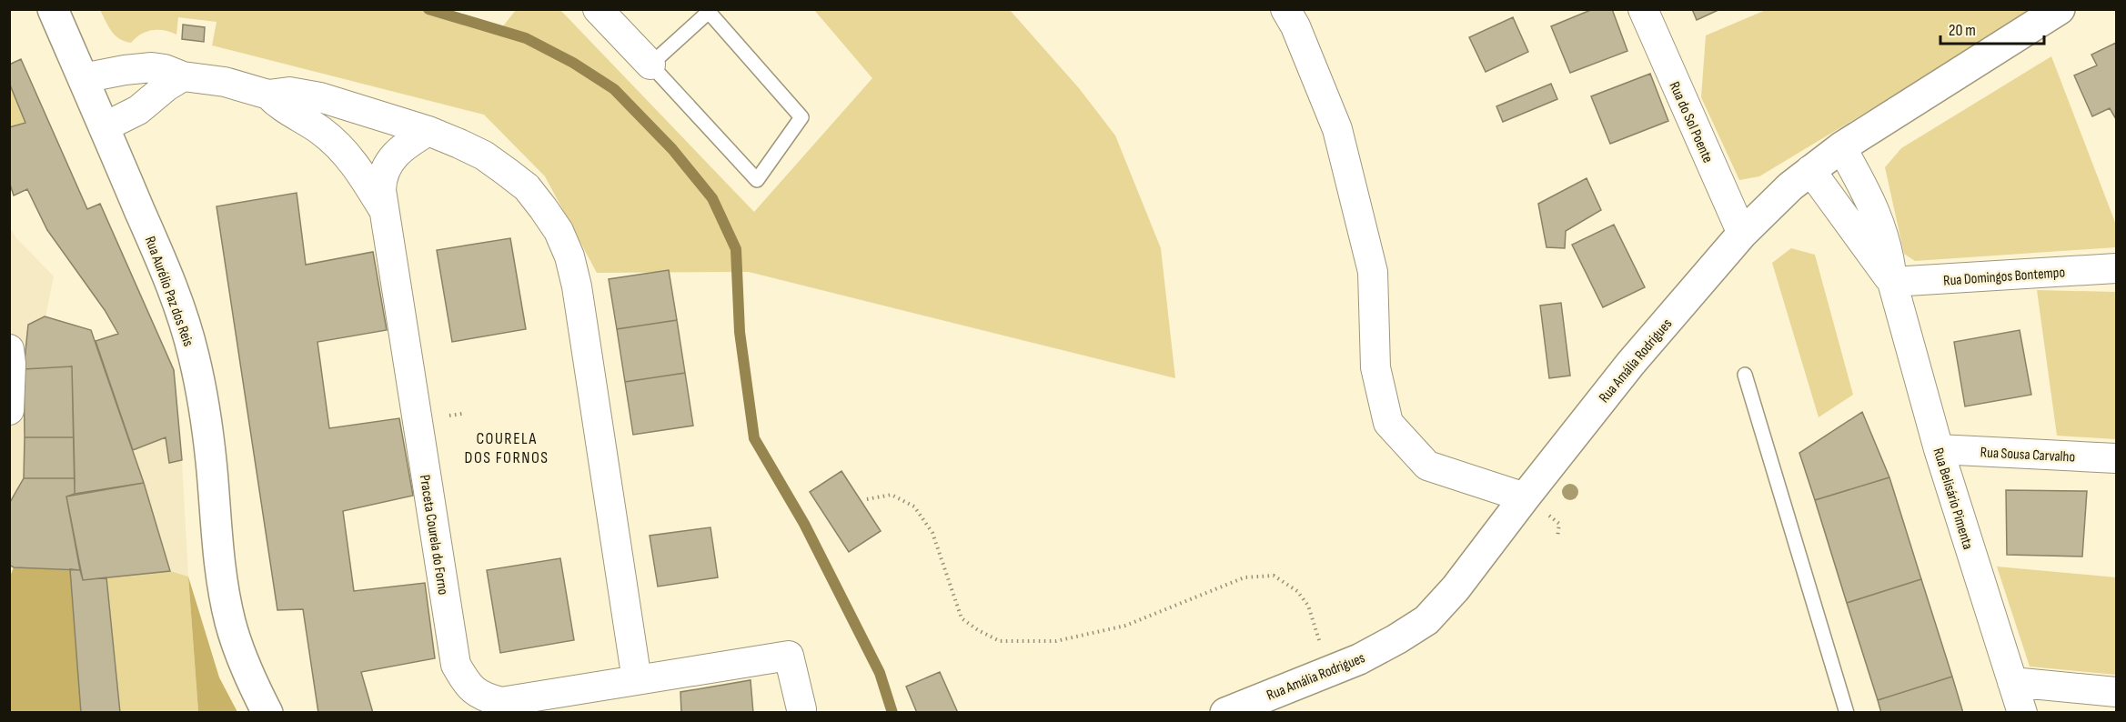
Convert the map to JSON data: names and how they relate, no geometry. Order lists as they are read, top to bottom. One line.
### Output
{"streets":{"street":["Rua do Sol Poente","Rua Domingos Bontempo","Rua Aurélio Paz dos Reis","Rua Amália Rodrigues","Rua Sousa Carvalho","Rua Belisário Pimenta","Praceta Courela do Forno"]},"crossings":[["Rua do Sol Poente","Rua Amália Rodrigues"],["Rua Domingos Bontempo","Rua Belisário Pimenta"],["Rua Aurélio Paz dos Reis","Praceta Courela do Forno"],["Rua Amália Rodrigues","Rua Belisário Pimenta"],["Rua Sousa Carvalho","Rua Belisário Pimenta"]],"districts":["COURELA DOS FORNOS"],"scale_bar":"20 m"}
